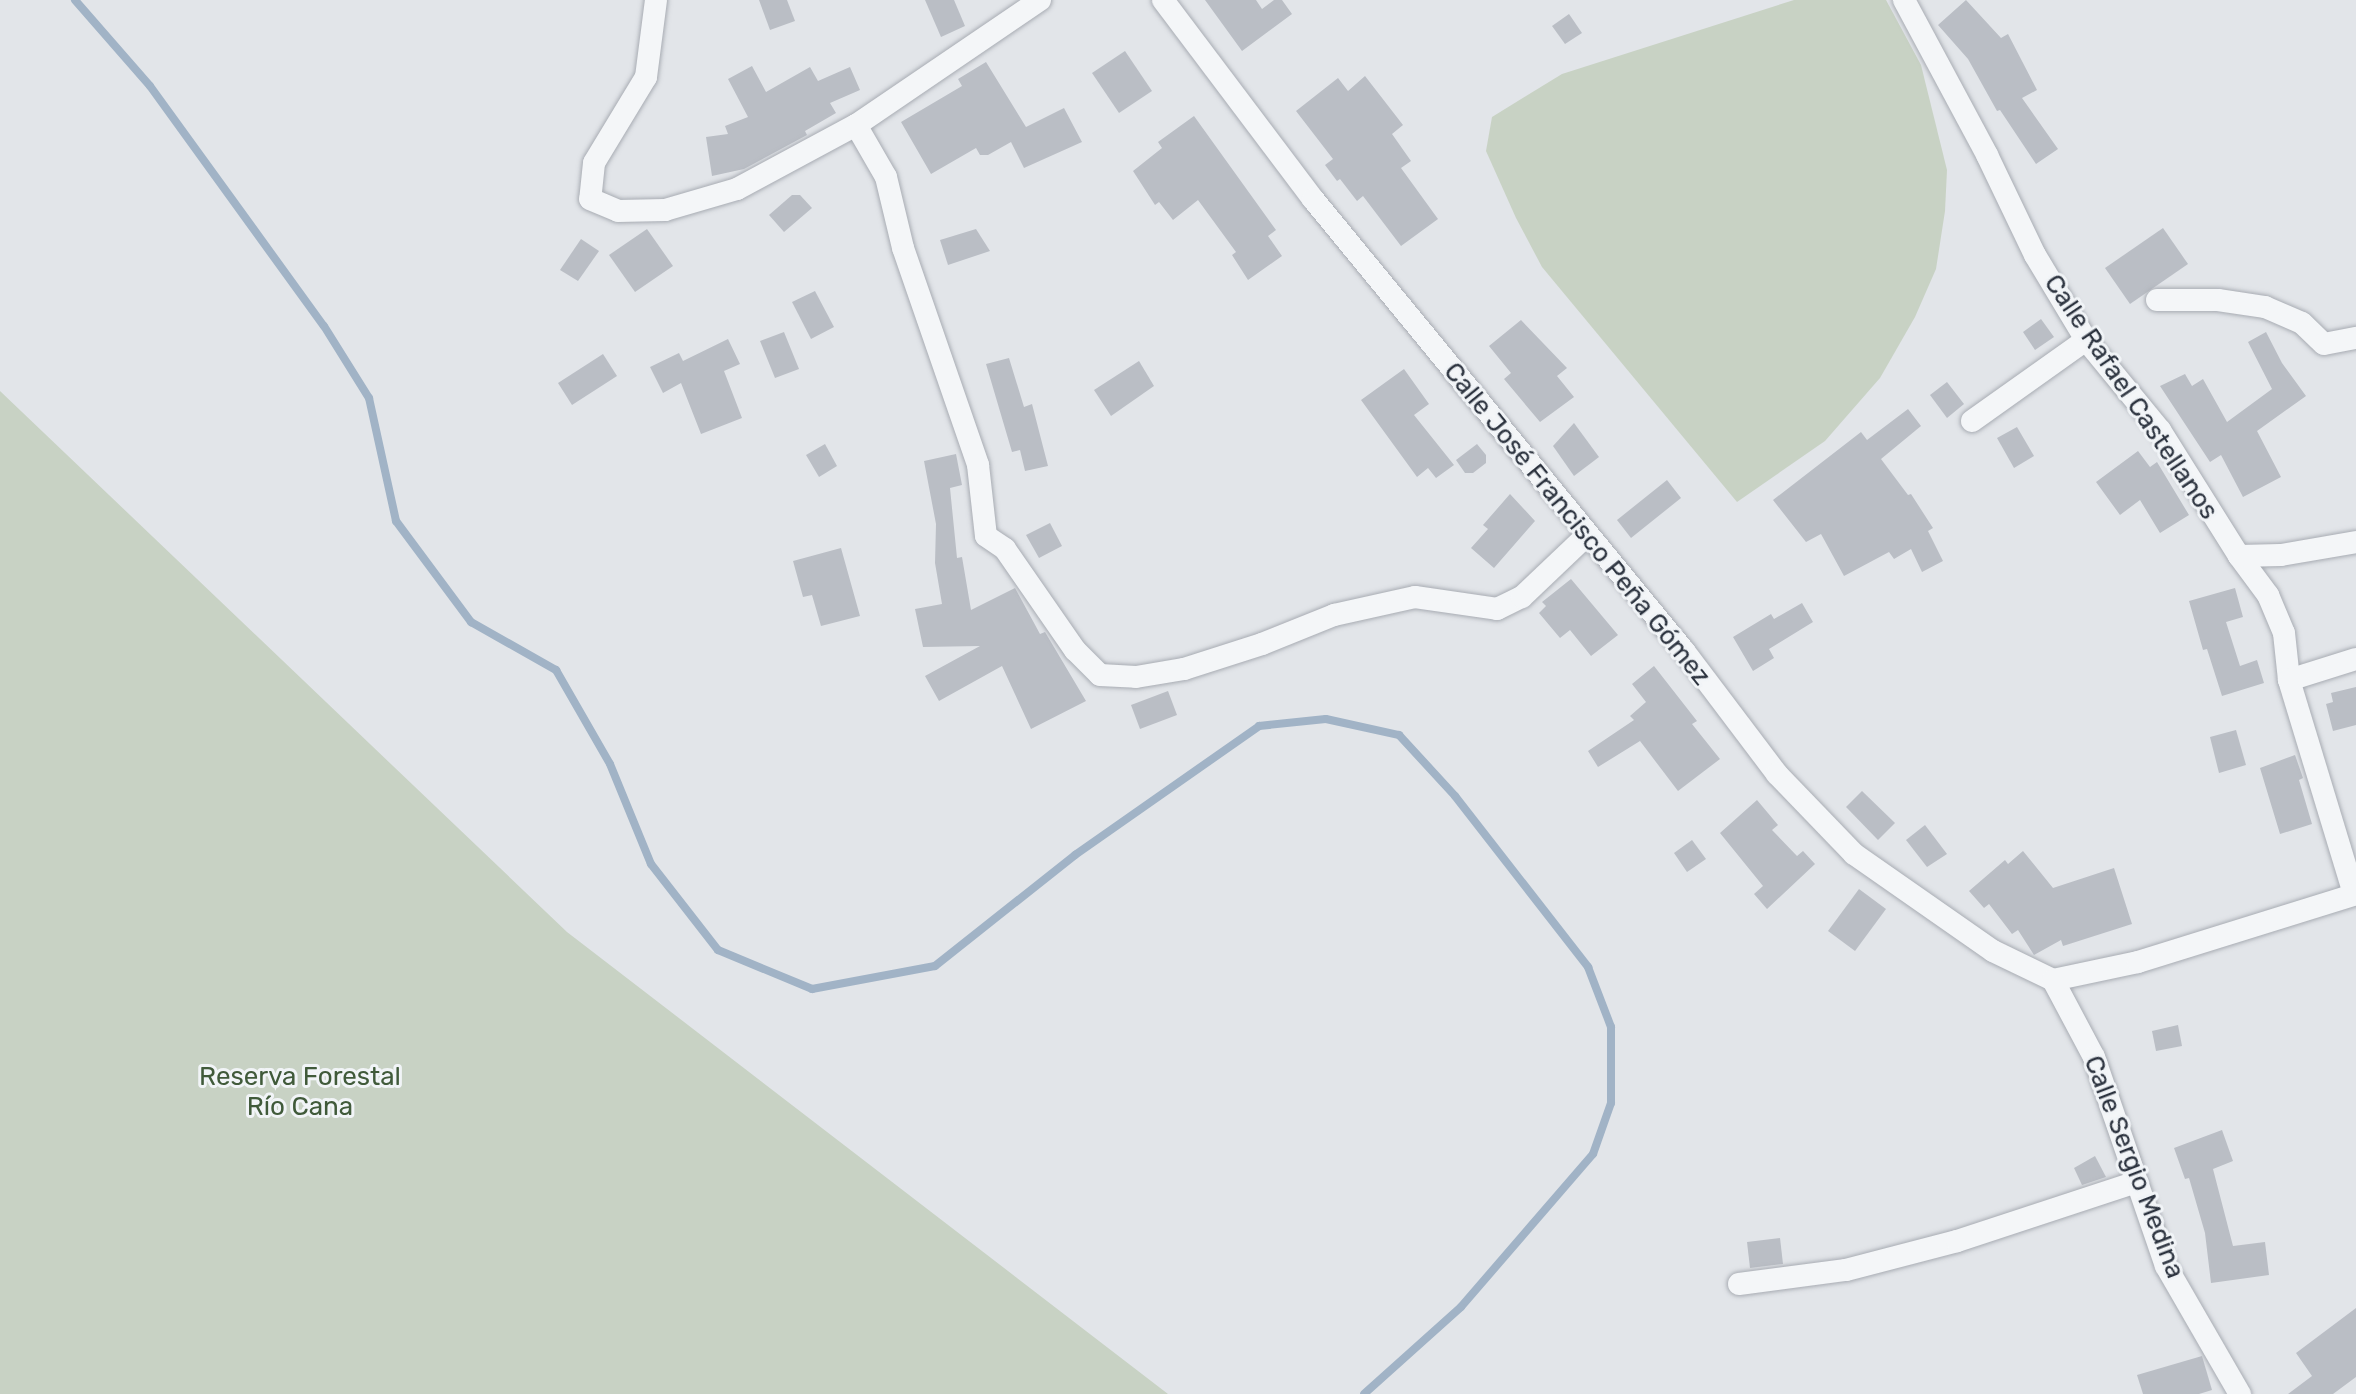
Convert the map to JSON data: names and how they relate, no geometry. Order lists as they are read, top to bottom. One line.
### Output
{"streets":{"street":["Calle Rafael Castellanos","Calle José Francisco Peña Gómez","Calle Sergio Medina"]},"crossings":[["Calle José Francisco Peña Gómez","Calle Sergio Medina"]],"parks":["Reserva Forestal Río Cana"]}
